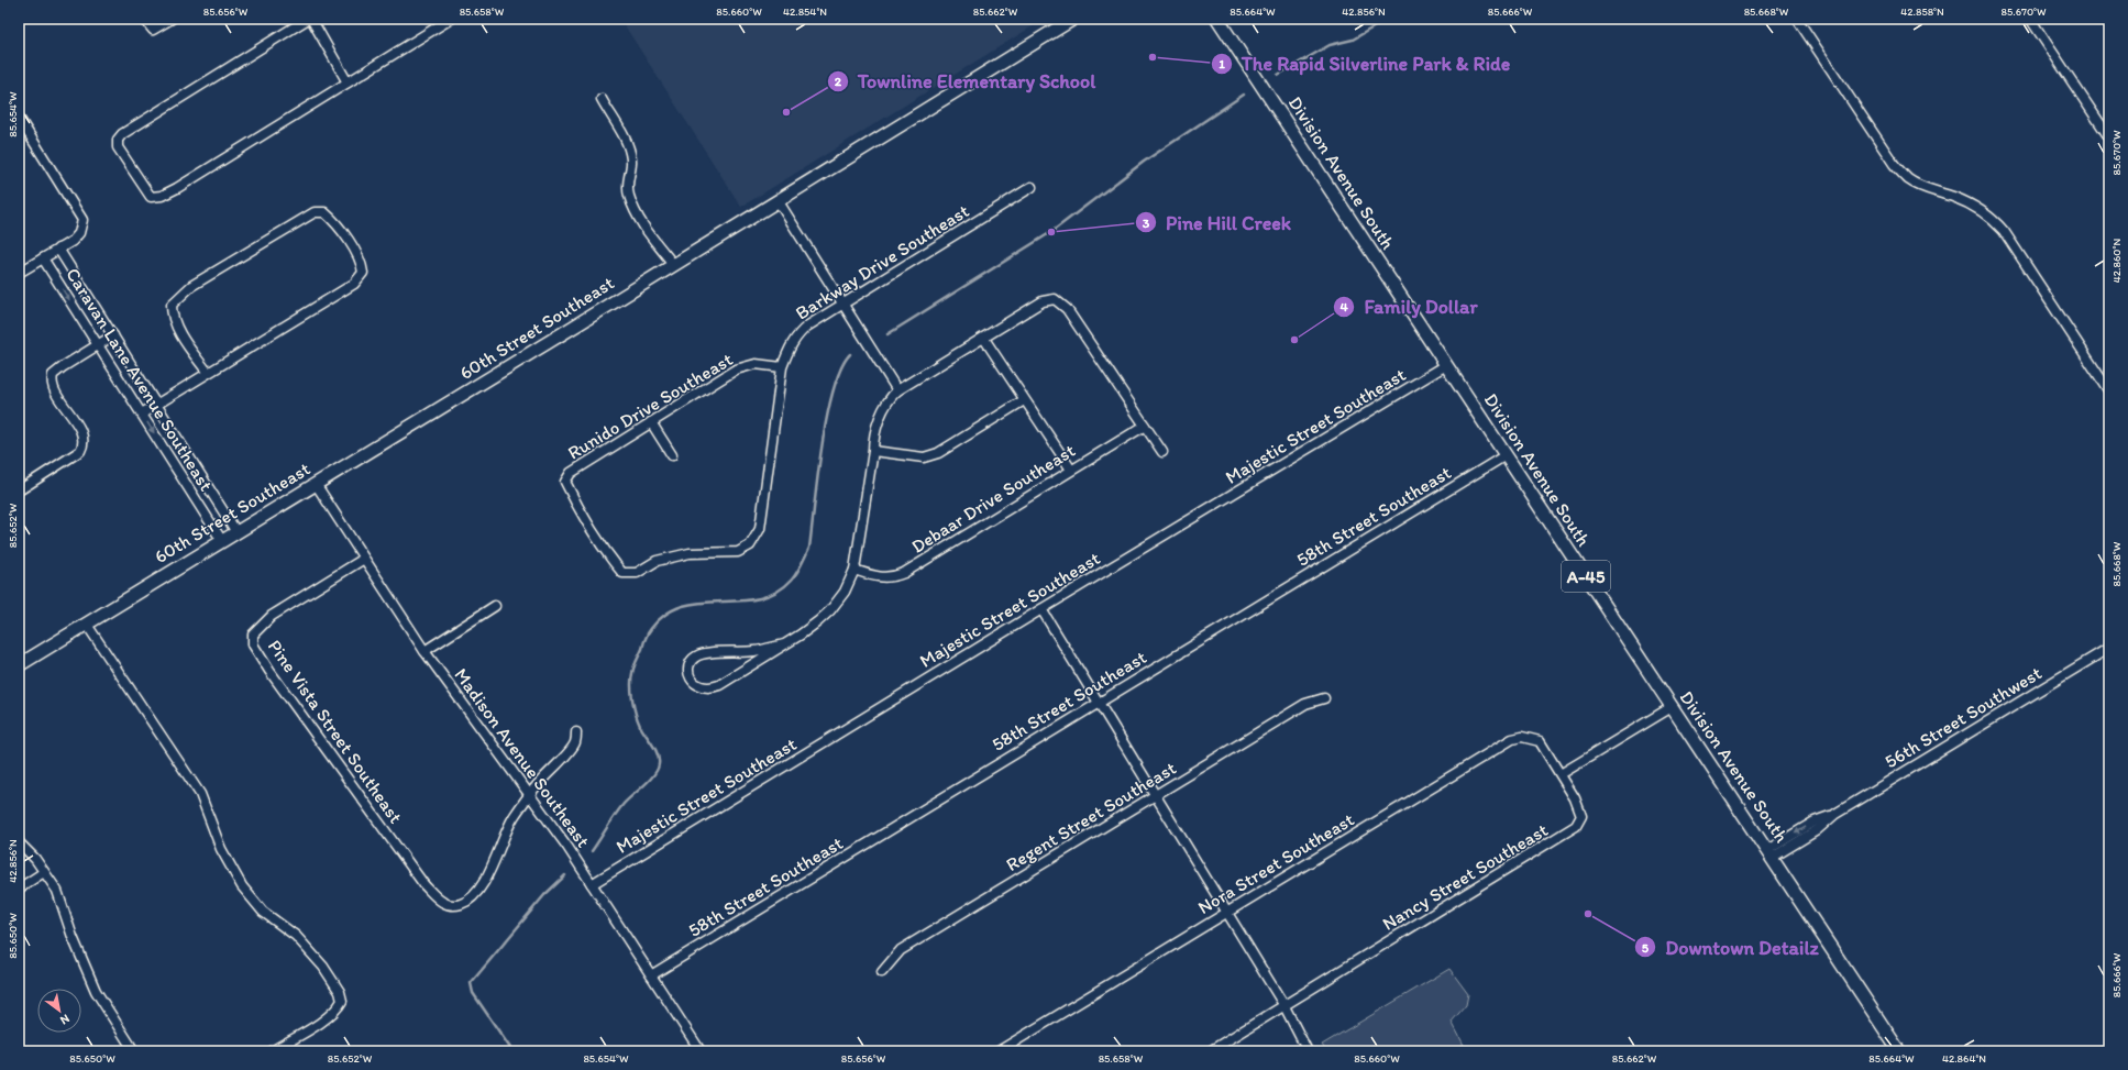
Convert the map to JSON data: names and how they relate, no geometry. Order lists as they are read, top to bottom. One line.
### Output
{"streets":{"main road":["Division Avenue South","60th Street Southeast","A-45"],"street":["Barkway Drive Southeast","Caravan Lane Avenue Southeast","Runido Drive Southeast","Majestic Street Southeast","Debaar Drive Southeast","58th Street Southeast","56th Street Southwest","Pine Vista Street Southeast","Madison Avenue Southeast","Regent Street Southeast","Nora Street Southeast","Nancy Street Southeast"]},"crossings":[["Division Avenue South","Majestic Street Southeast"],["Division Avenue South","58th Street Southeast"],["Division Avenue South","56th Street Southwest"],["Barkway Drive Southeast","Runido Drive Southeast"],["60th Street Southeast","Caravan Lane Avenue Southeast"],["60th Street Southeast","Madison Avenue Southeast"],["Majestic Street Southeast","Madison Avenue Southeast"],["58th Street Southeast","Madison Avenue Southeast"],["Pine Vista Street Southeast","Madison Avenue Southeast"],["Nora Street Southeast","Nancy Street Southeast"]],"places":["The Rapid Silverline Park & Ride","Townline Elementary School","Pine Hill Creek","Family Dollar","Downtown Detailz"],"north":"bottom right","coordinates":["85.656°W","85.658°W","85.660°W","42.854°N","85.662°W","85.664°W","42.856°N","85.666°W","85.668°W","42.858°N","85.670°W","85.654°W","42.860°N","85.652°W","85.650°W","42.864°N"]}
